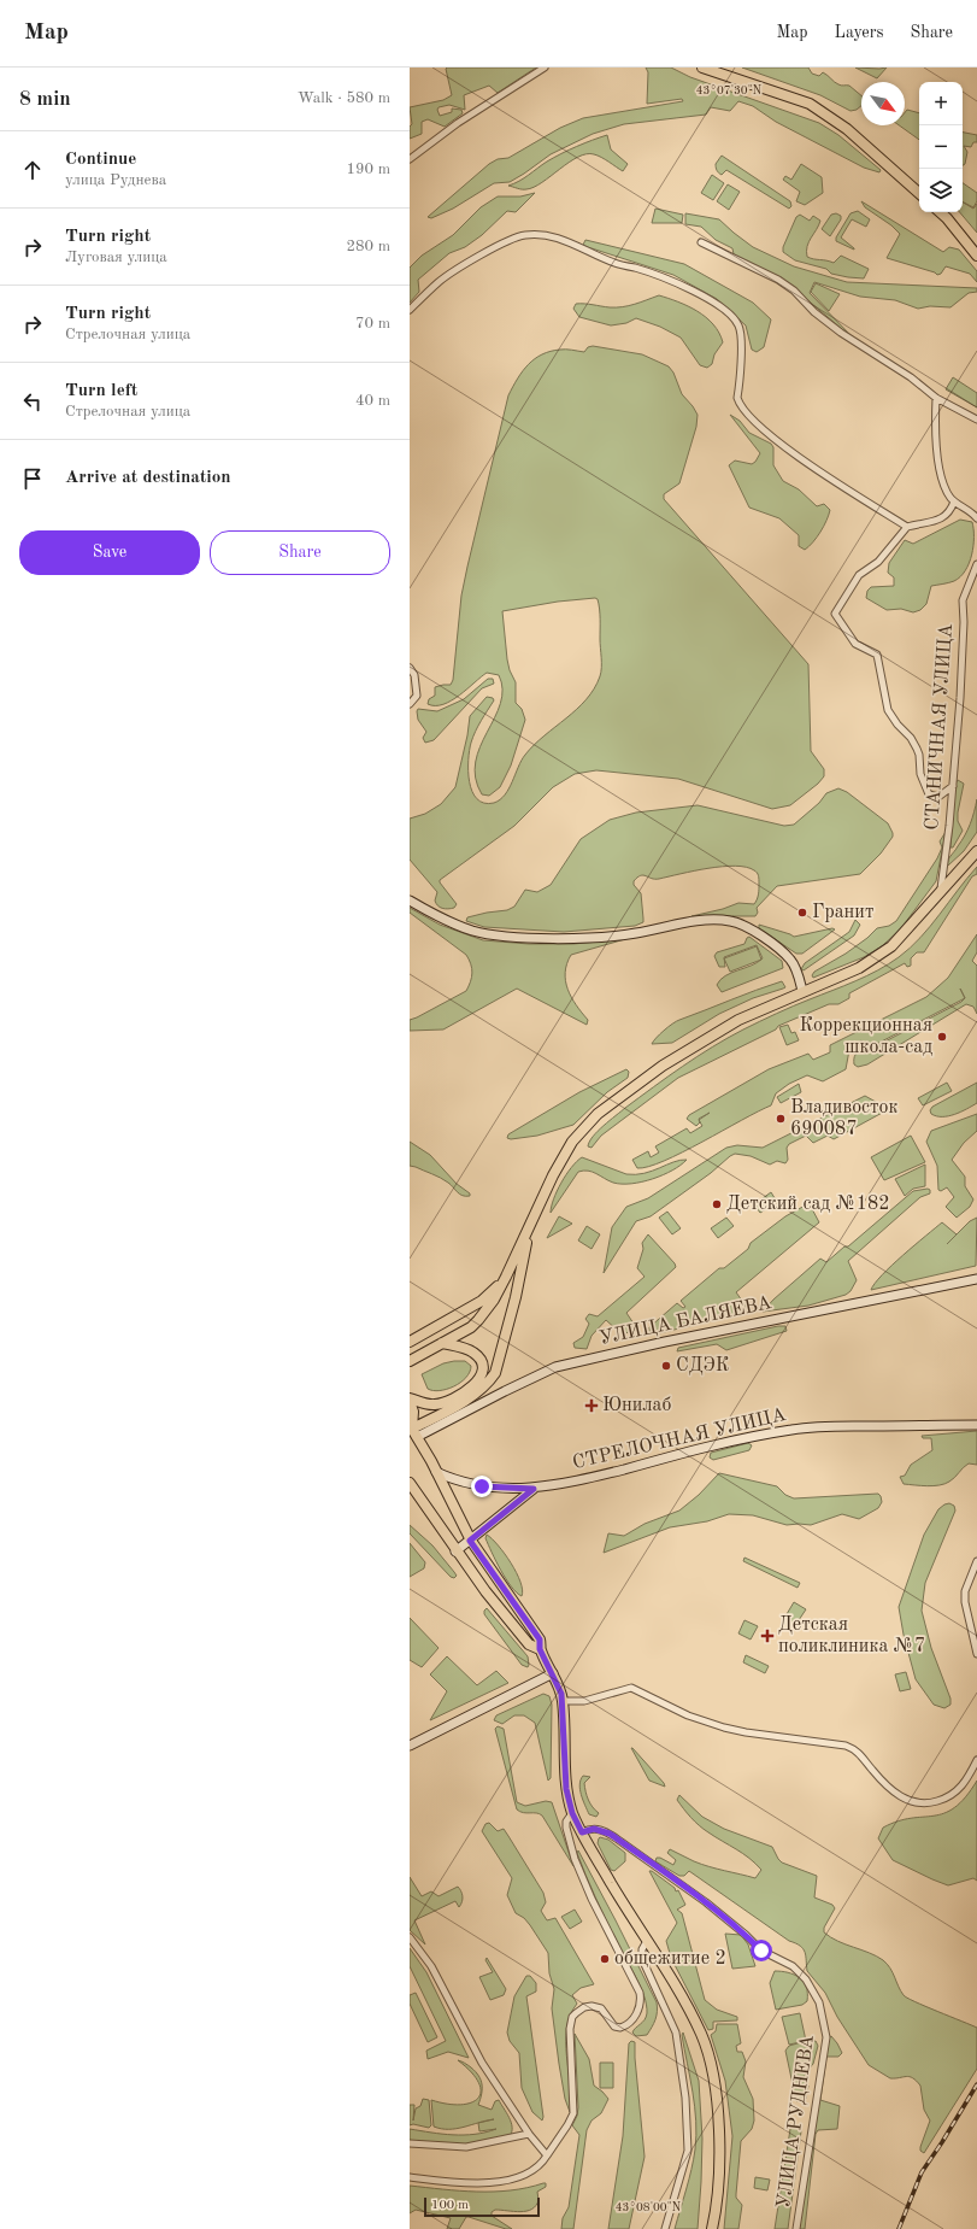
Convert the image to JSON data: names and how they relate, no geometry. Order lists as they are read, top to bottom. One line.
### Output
{"streets":{"main road":["УЛИЦА БАЛЯЕВА","СТРЕЛОЧНАЯ УЛИЦА"],"street":["СТАНИЧНАЯ УЛИЦА","УЛИЦА РУДНЕВА"]},"places":{"other":["Гранит","Коррекционная школа-сад","Владивосток 690087","Детский сад №182","СДЭК","общежитие 2"],"health":["Юнилаб","Детская поликлиника №7"]},"scale_bar":"100 m","north":"bottom right","page":{"header":"Map","nav":["Map","Layers","Share"],"heading":["8 min","Walk · 580 m"],"map_buttons":["+","−"],"list":[["Continue","улица Руднева","190 m"],["Turn right","Луговая улица","280 m"],["Turn right","Стрелочная улица","70 m"],["Turn left","Стрелочная улица","40 m"],"Arrive at destination"],"buttons":["Save","Share"],"scale":"100 m"},"coordinates":["43°07'30\"N","43°08'00\"N"]}
